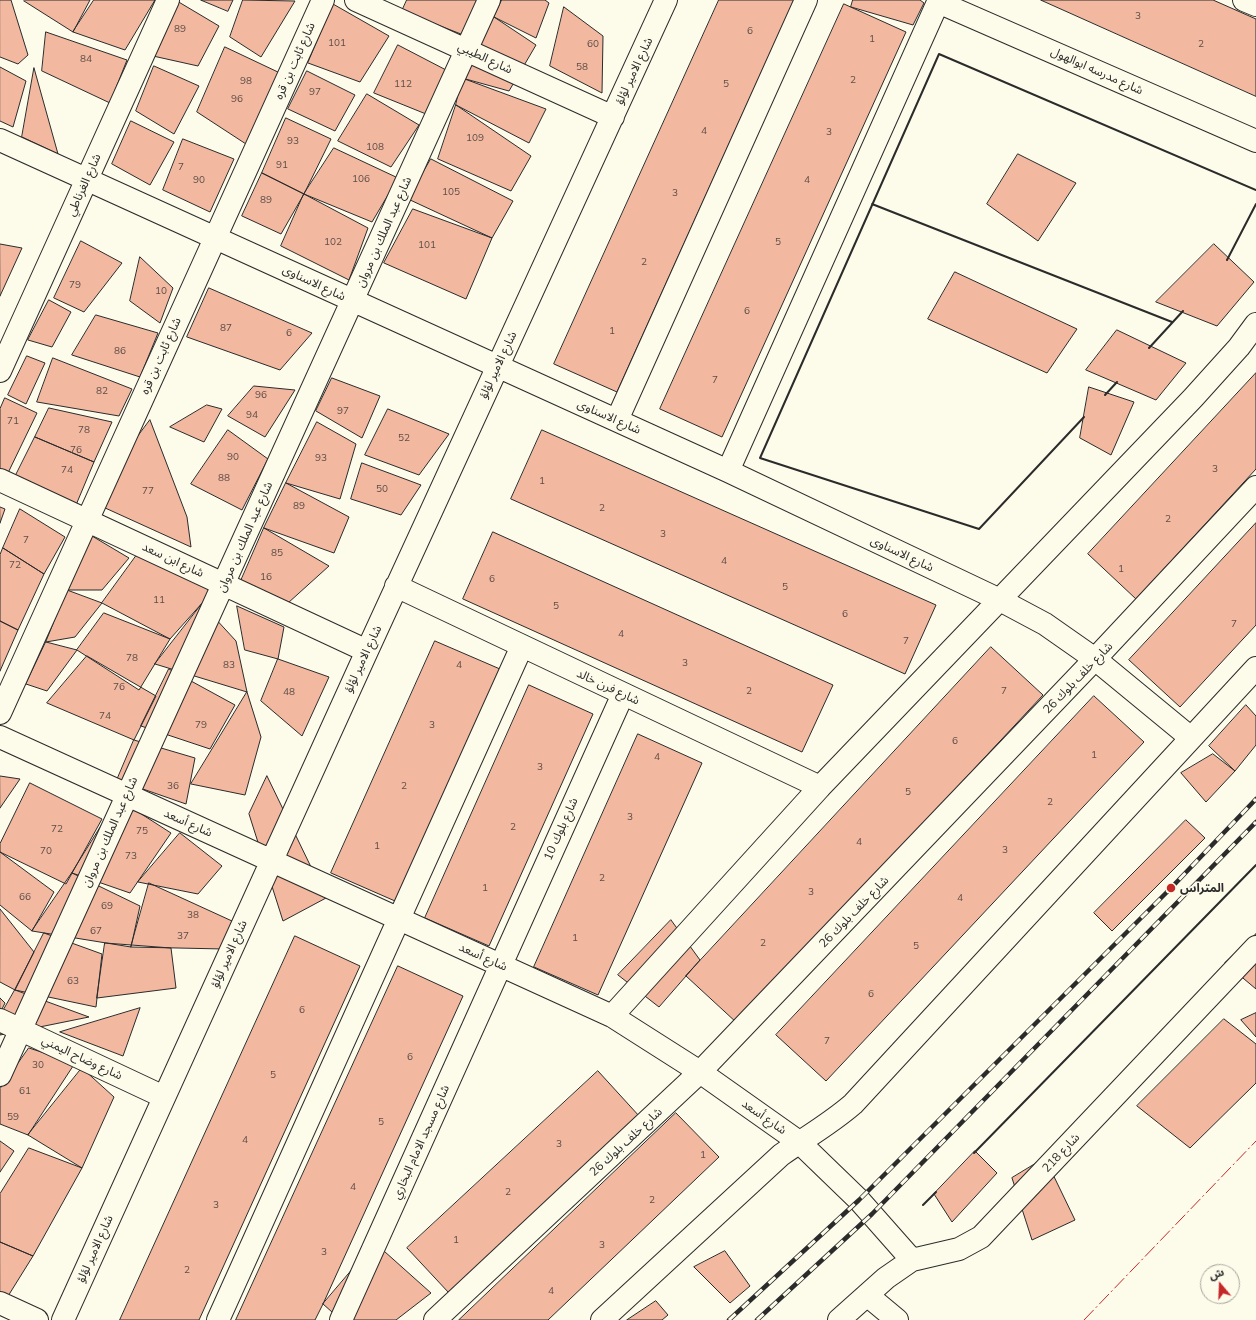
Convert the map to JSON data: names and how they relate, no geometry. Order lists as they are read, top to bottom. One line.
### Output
{"streets":{"street":["شارع الطيبي","شارع ثابت بن قره","شارع الامير لؤلؤ","شارع مدرسه ابوالهول","شارع الغرناطي","شارع عبد الملك بن مروان","شارع الاسناوى","شارع ابن سعد","شارع خلف بلوك 26","شارع فرن خالد","شارع أسعد","شارع بلوك 10","شارع وضاح اليمني","شارع مسجد الامام البخاري","شارع 218"]},"crossings":[["شارع الطيبي","شارع الامير لؤلؤ"],["شارع الطيبي","شارع عبد الملك بن مروان"],["شارع ثابت بن قره","شارع الاسناوى"],["شارع ثابت بن قره","شارع ابن سعد"],["شارع الامير لؤلؤ","شارع الاسناوى"],["شارع الامير لؤلؤ","شارع ابن سعد"],["شارع الامير لؤلؤ","شارع فرن خالد"],["شارع الامير لؤلؤ","شارع أسعد"],["شارع الامير لؤلؤ","شارع وضاح اليمني"],["شارع الغرناطي","شارع الاسناوى"],["شارع عبد الملك بن مروان","شارع الاسناوى"],["شارع عبد الملك بن مروان","شارع ابن سعد"],["شارع عبد الملك بن مروان","شارع أسعد"],["شارع عبد الملك بن مروان","شارع وضاح اليمني"],["شارع الاسناوى","شارع خلف بلوك 26"],["شارع خلف بلوك 26","شارع أسعد"],["شارع فرن خالد","شارع بلوك 10"],["شارع أسعد","شارع بلوك 10"],["شارع أسعد","شارع مسجد الامام البخاري"],["شارع أسعد","شارع 218"],["شارع بلوك 10","شارع مسجد الامام البخاري"]],"places":["المتراس"],"house_numbers":["3","89","6","1","101","60","2","84","58","2","98","112","5","97","96","4","3","109","93","108","91","7","106","90","4","105","3","89","102","5","101","2","79","10","6","87","1","6","86","7","82","96","97","94","71","78","52","76","90","93","3","74","88","1","50","77","89","2","2","3","7","85","4","72","1","16","6","5","11","5","6","7","4","7","78","3","83","4","76","2","7","48","74","79","3","6","1","4","3","36","2","5","2","3","2","72","75","4","1","3","70","73","2","1","3","66","4","69","38","67","37","1","2","5","63","6","6","7","6","30","5","61","59","5","4","3","1","4","2","2","3","1","3","3","2","4"],"north":"top"}
